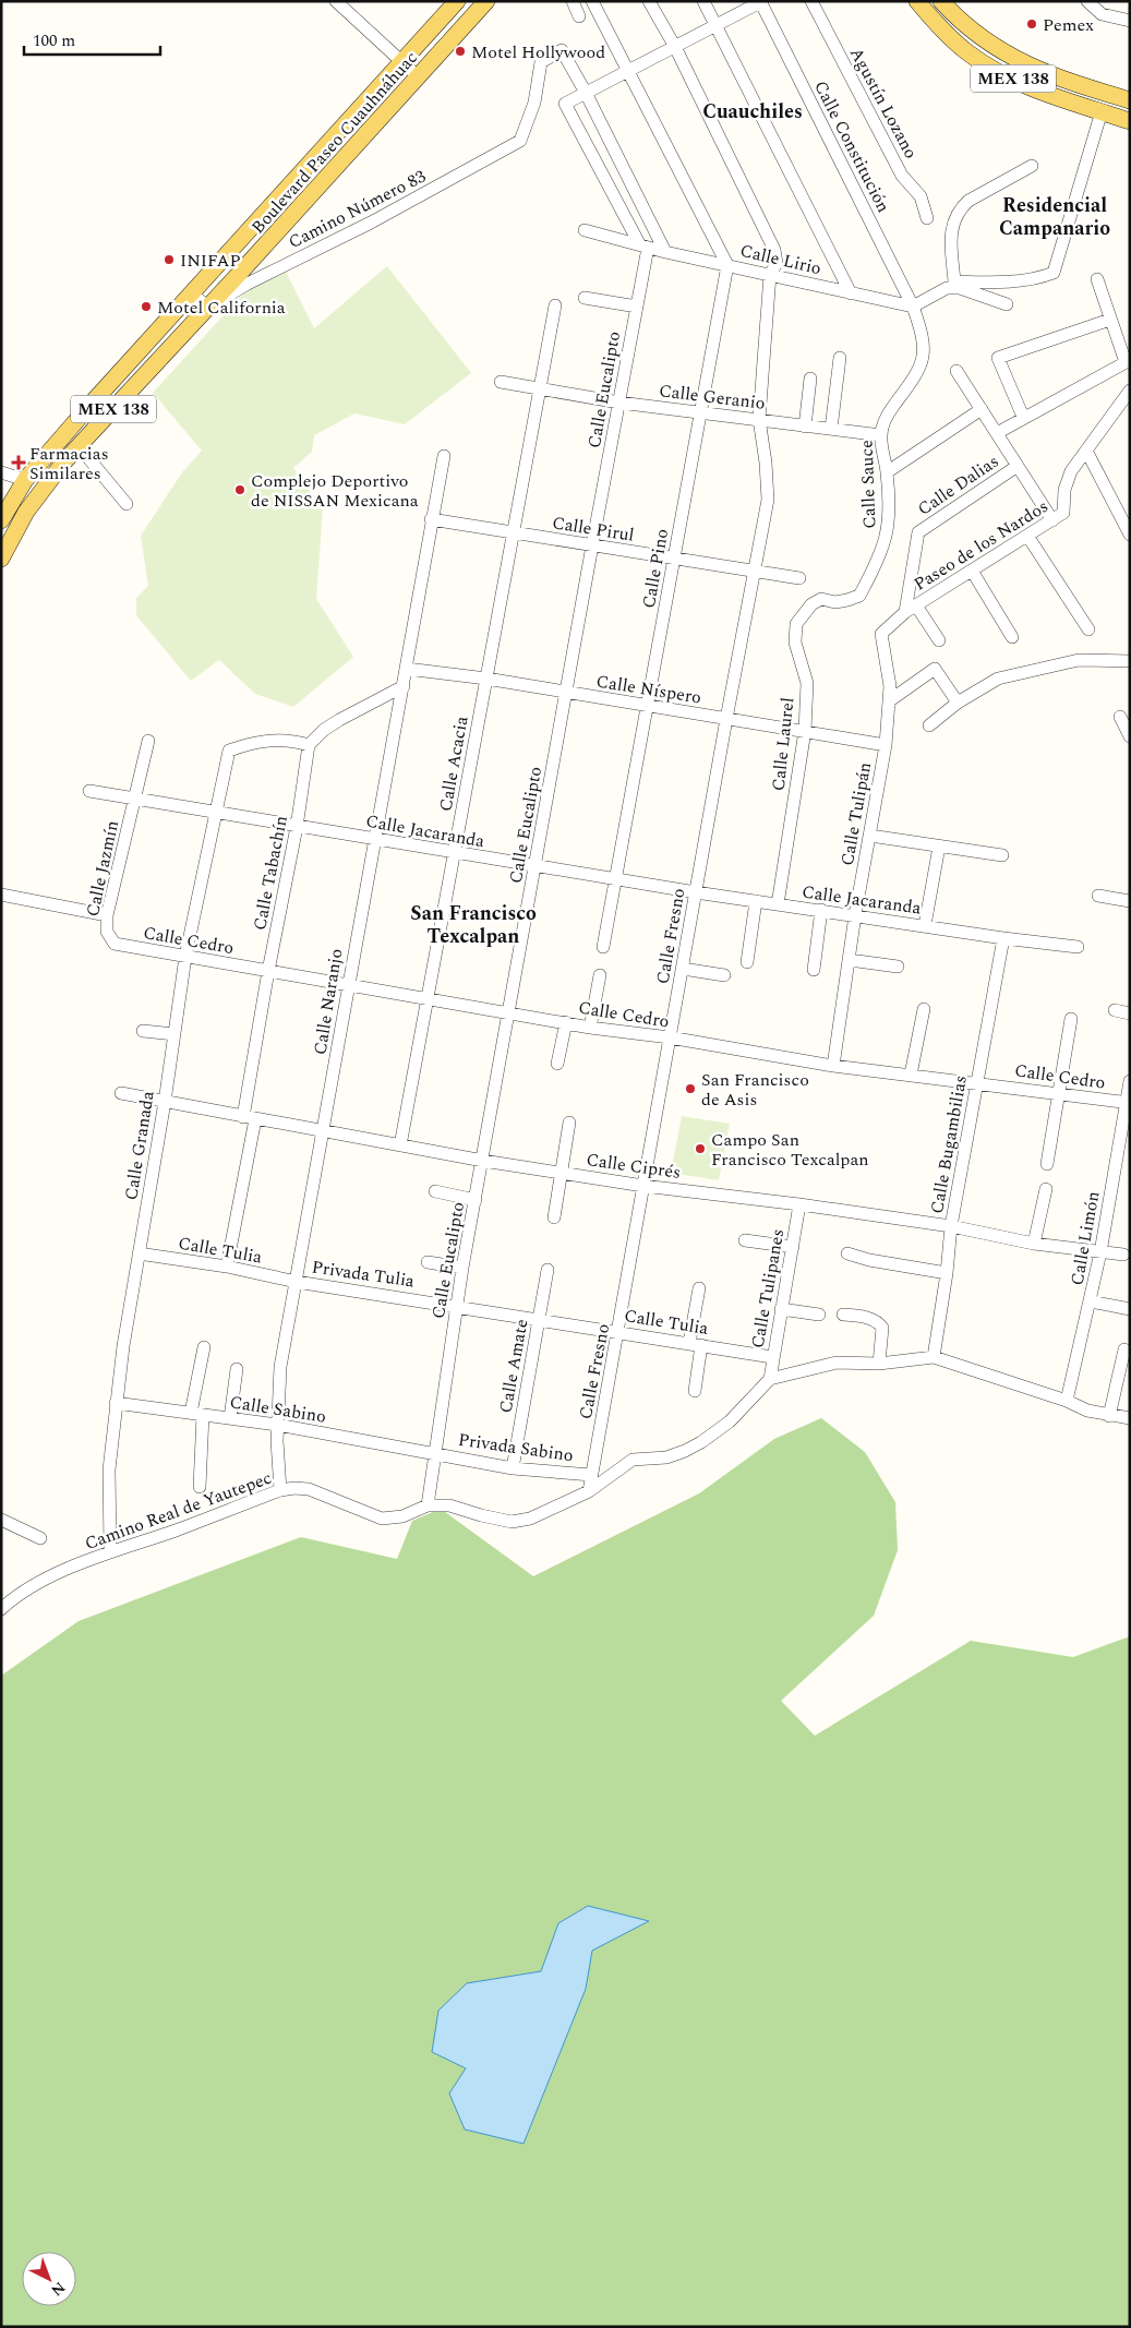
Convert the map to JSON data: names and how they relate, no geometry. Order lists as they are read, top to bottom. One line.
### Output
{"streets":{"main road":["MEX 138","Boulevard Paseo Cuauhnáhuac"],"street":["Agustín Lozano","Calle Constitución","Camino Número 83","Calle Lirio","Calle Eucalipto","Calle Geranio","Calle Sauce","Calle Dalias","Calle Pirul","Paseo de los Nardos","Calle Pino","Calle Níspero","Calle Laurel","Calle Acacia","Calle Tulipán","Calle Jacaranda","Calle Jazmín","Calle Tabachín","Calle Fresno","Calle Cedro","Calle Naranjo","Calle Bugambilias","Calle Granada","Calle Ciprés","Calle Limón","Calle Tulia","Privada Tulia","Calle Tulipanes","Calle Amate","Calle Sabino","Privada Sabino","Camino Real de Yautepec"]},"crossings":[["Boulevard Paseo Cuauhnáhuac","Camino Número 83"],["Calle Constitución","Calle Lirio"],["Calle Constitución","Calle Sauce"],["Calle Lirio","Calle Eucalipto"],["Calle Lirio","Calle Sauce"],["Calle Lirio","Calle Pino"],["Calle Lirio","Calle Fresno"],["Calle Eucalipto","Calle Geranio"],["Calle Eucalipto","Calle Pirul"],["Calle Eucalipto","Calle Níspero"],["Calle Eucalipto","Calle Jacaranda"],["Calle Eucalipto","Calle Cedro"],["Calle Eucalipto","Calle Ciprés"],["Calle Eucalipto","Calle Tulia"],["Calle Eucalipto","Privada Tulia"],["Calle Eucalipto","Calle Sabino"],["Calle Eucalipto","Privada Sabino"],["Calle Eucalipto","Camino Real de Yautepec"],["Calle Geranio","Calle Sauce"],["Calle Geranio","Calle Pino"],["Calle Geranio","Calle Acacia"],["Calle Geranio","Calle Fresno"],["Calle Sauce","Calle Laurel"],["Calle Dalias","Paseo de los Nardos"],["Calle Pirul","Calle Pino"],["Calle Pirul","Calle Acacia"],["Calle Pirul","Calle Fresno"],["Calle Pirul","Calle Naranjo"],["Paseo de los Nardos","Calle Tulipán"],["Calle Pino","Calle Níspero"],["Calle Pino","Calle Jacaranda"],["Calle Níspero","Calle Laurel"],["Calle Níspero","Calle Acacia"],["Calle Níspero","Calle Tulipán"],["Calle Níspero","Calle Fresno"],["Calle Níspero","Calle Naranjo"],["Calle Laurel","Calle Jacaranda"],["Calle Acacia","Calle Jacaranda"],["Calle Acacia","Calle Cedro"],["Calle Acacia","Calle Ciprés"],["Calle Tulipán","Calle Jacaranda"],["Calle Tulipán","Calle Cedro"],["Calle Jacaranda","Calle Jazmín"],["Calle Jacaranda","Calle Tabachín"],["Calle Jacaranda","Calle Fresno"],["Calle Jacaranda","Calle Naranjo"],["Calle Jacaranda","Calle Bugambilias"],["Calle Jacaranda","Calle Granada"],["Calle Jazmín","Calle Cedro"],["Calle Tabachín","Calle Cedro"],["Calle Tabachín","Calle Granada"],["Calle Tabachín","Calle Ciprés"],["Calle Tabachín","Calle Tulia"],["Calle Fresno","Calle Cedro"],["Calle Fresno","Calle Ciprés"],["Calle Fresno","Calle Tulia"],["Calle Fresno","Privada Sabino"],["Calle Fresno","Camino Real de Yautepec"],["Calle Cedro","Calle Naranjo"],["Calle Cedro","Calle Bugambilias"],["Calle Cedro","Calle Granada"],["Calle Cedro","Calle Limón"],["Calle Naranjo","Calle Ciprés"],["Calle Naranjo","Calle Tulia"],["Calle Naranjo","Privada Tulia"],["Calle Naranjo","Calle Sabino"],["Calle Naranjo","Camino Real de Yautepec"],["Calle Bugambilias","Calle Ciprés"],["Calle Granada","Calle Ciprés"],["Calle Granada","Calle Tulia"],["Calle Granada","Calle Sabino"],["Calle Granada","Camino Real de Yautepec"],["Calle Ciprés","Calle Limón"],["Calle Ciprés","Calle Tulipanes"],["Calle Tulia","Privada Tulia"],["Calle Tulia","Calle Tulipanes"],["Calle Tulia","Calle Amate"],["Calle Tulipanes","Camino Real de Yautepec"],["Calle Amate","Privada Sabino"],["Calle Sabino","Privada Sabino"]],"districts":["Cuauchiles","Residencial Campanario","San Francisco Texcalpan"],"places":{"other":["Pemex","Motel Hollywood","INIFAP","Motel California","Complejo Deportivo de NISSAN Mexicana","San Francisco de Asis","Campo San Francisco Texcalpan"],"health":["Farmacias Similares"]},"scale_bar":"100 m","north":"bottom right"}
